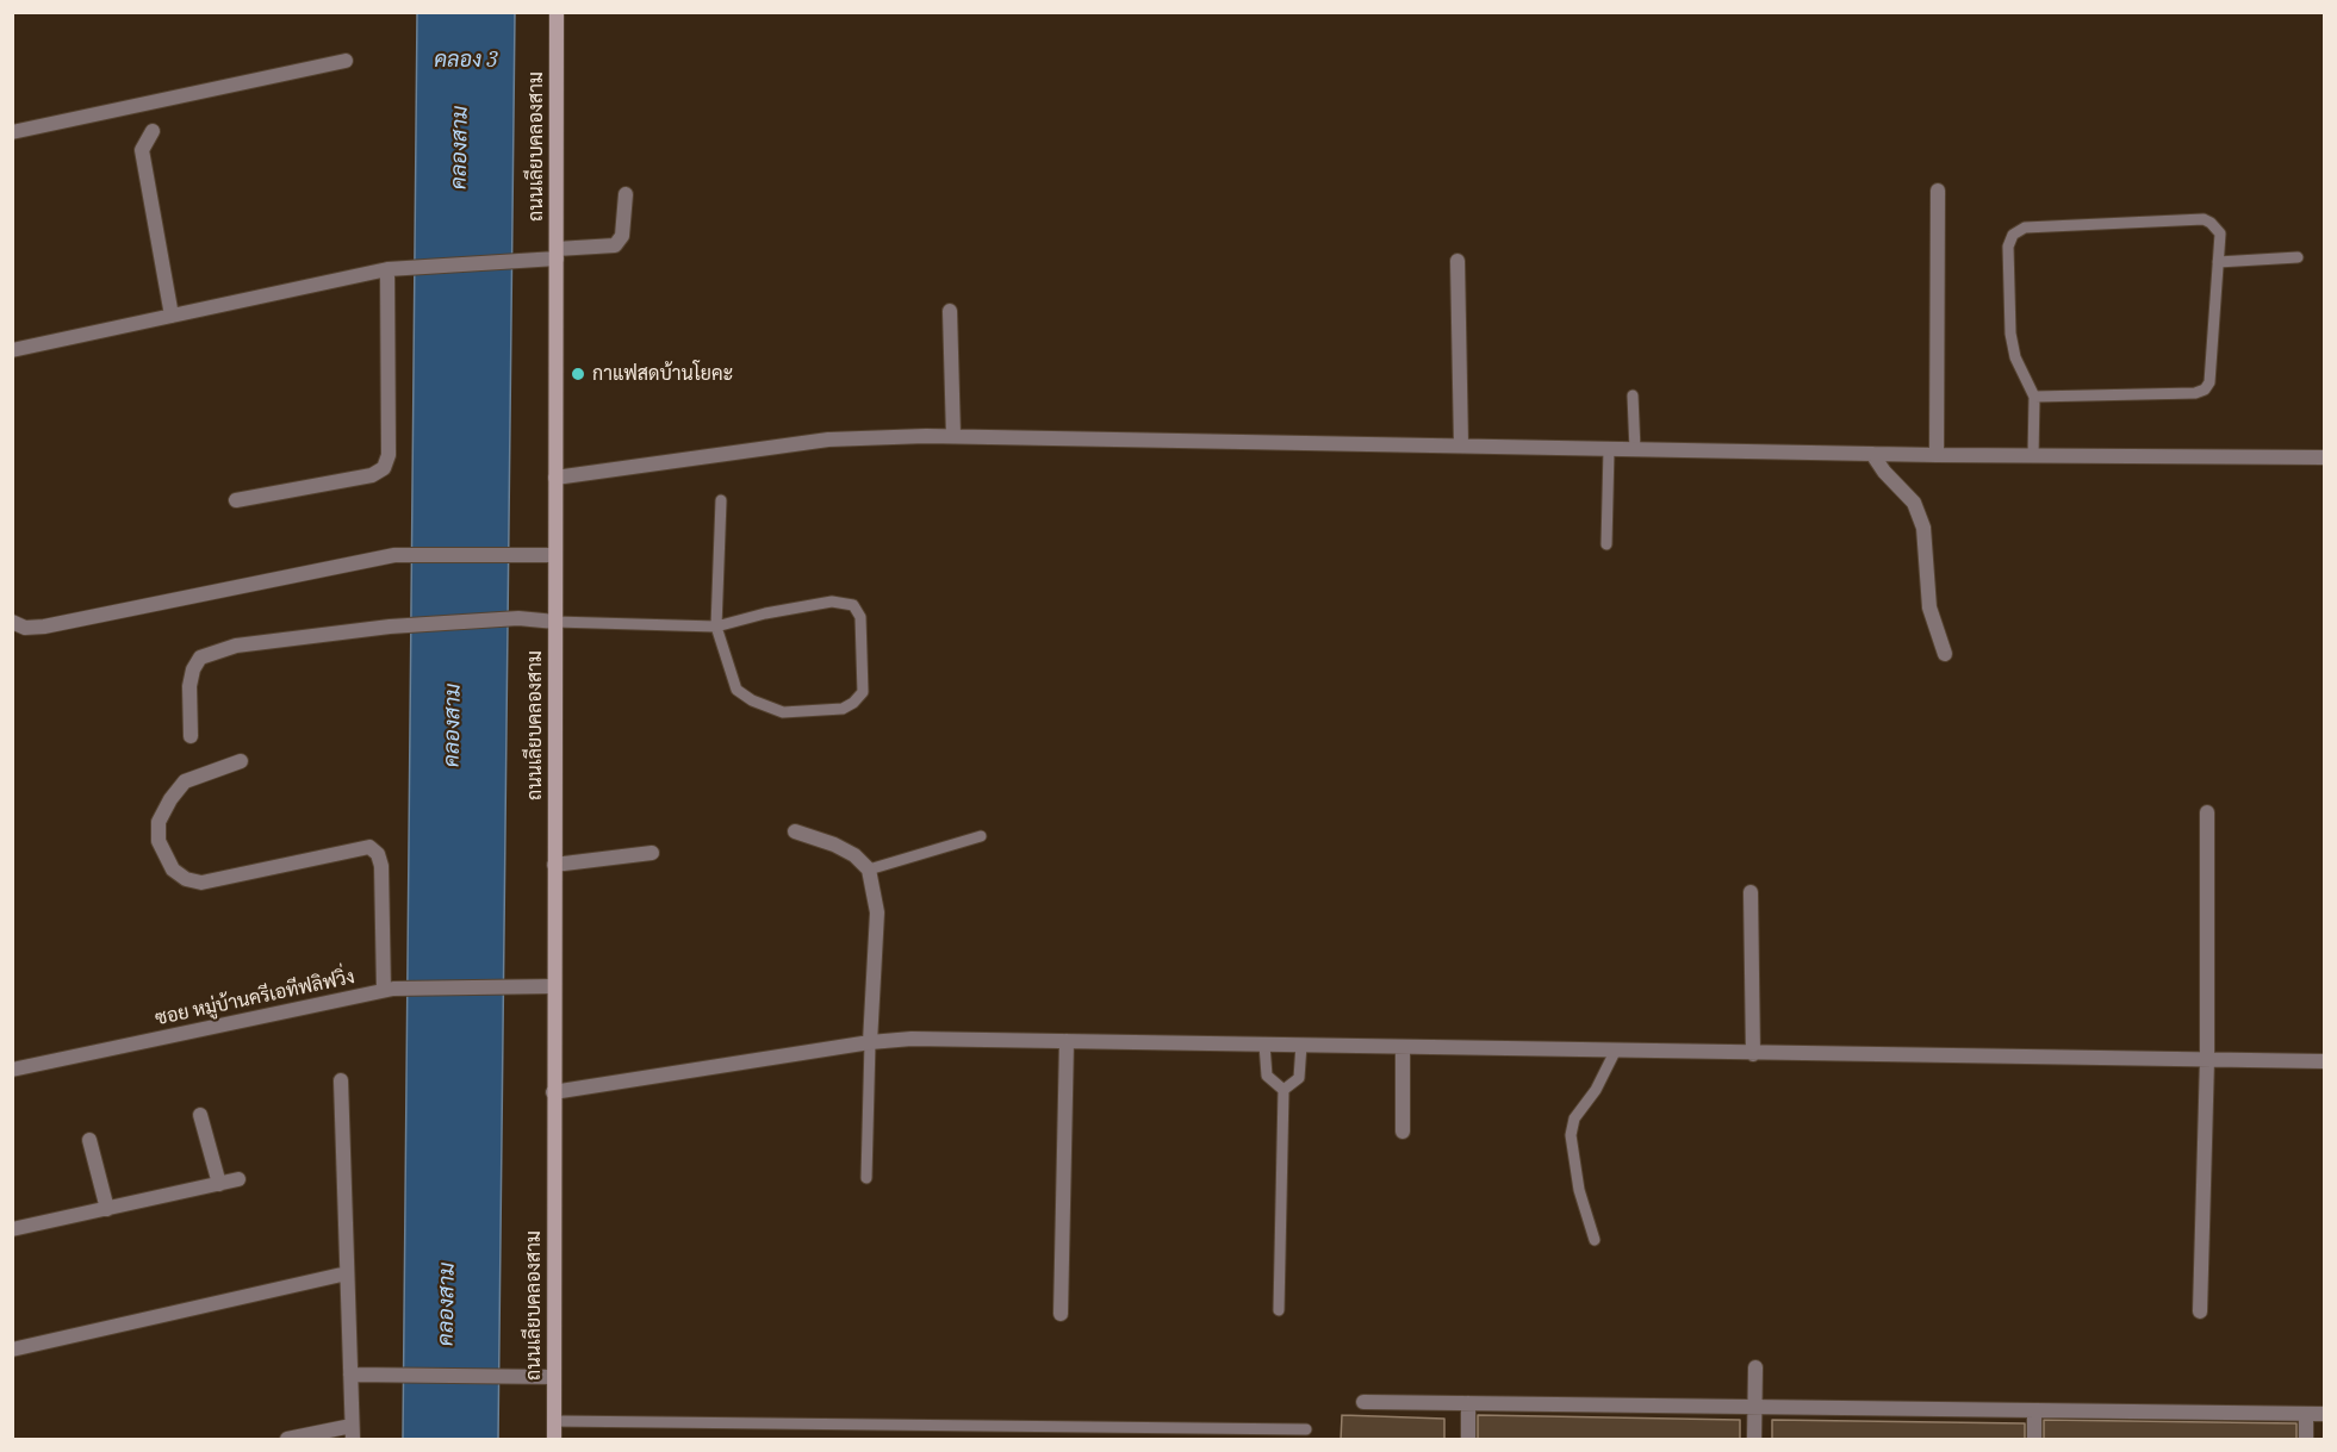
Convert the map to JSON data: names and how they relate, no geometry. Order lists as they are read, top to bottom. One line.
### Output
{"streets":{"main road":["ถนนเลียบคลองสาม"],"street":["ซอย หมู่บ้านครีเอทีฟลิฟวิ่ง"]},"crossings":[["ถนนเลียบคลองสาม","ซอย หมู่บ้านครีเอทีฟลิฟวิ่ง"]],"water":["คลอง 3","คลองสาม"],"places":["กาแฟสดบ้านโยคะ"]}
